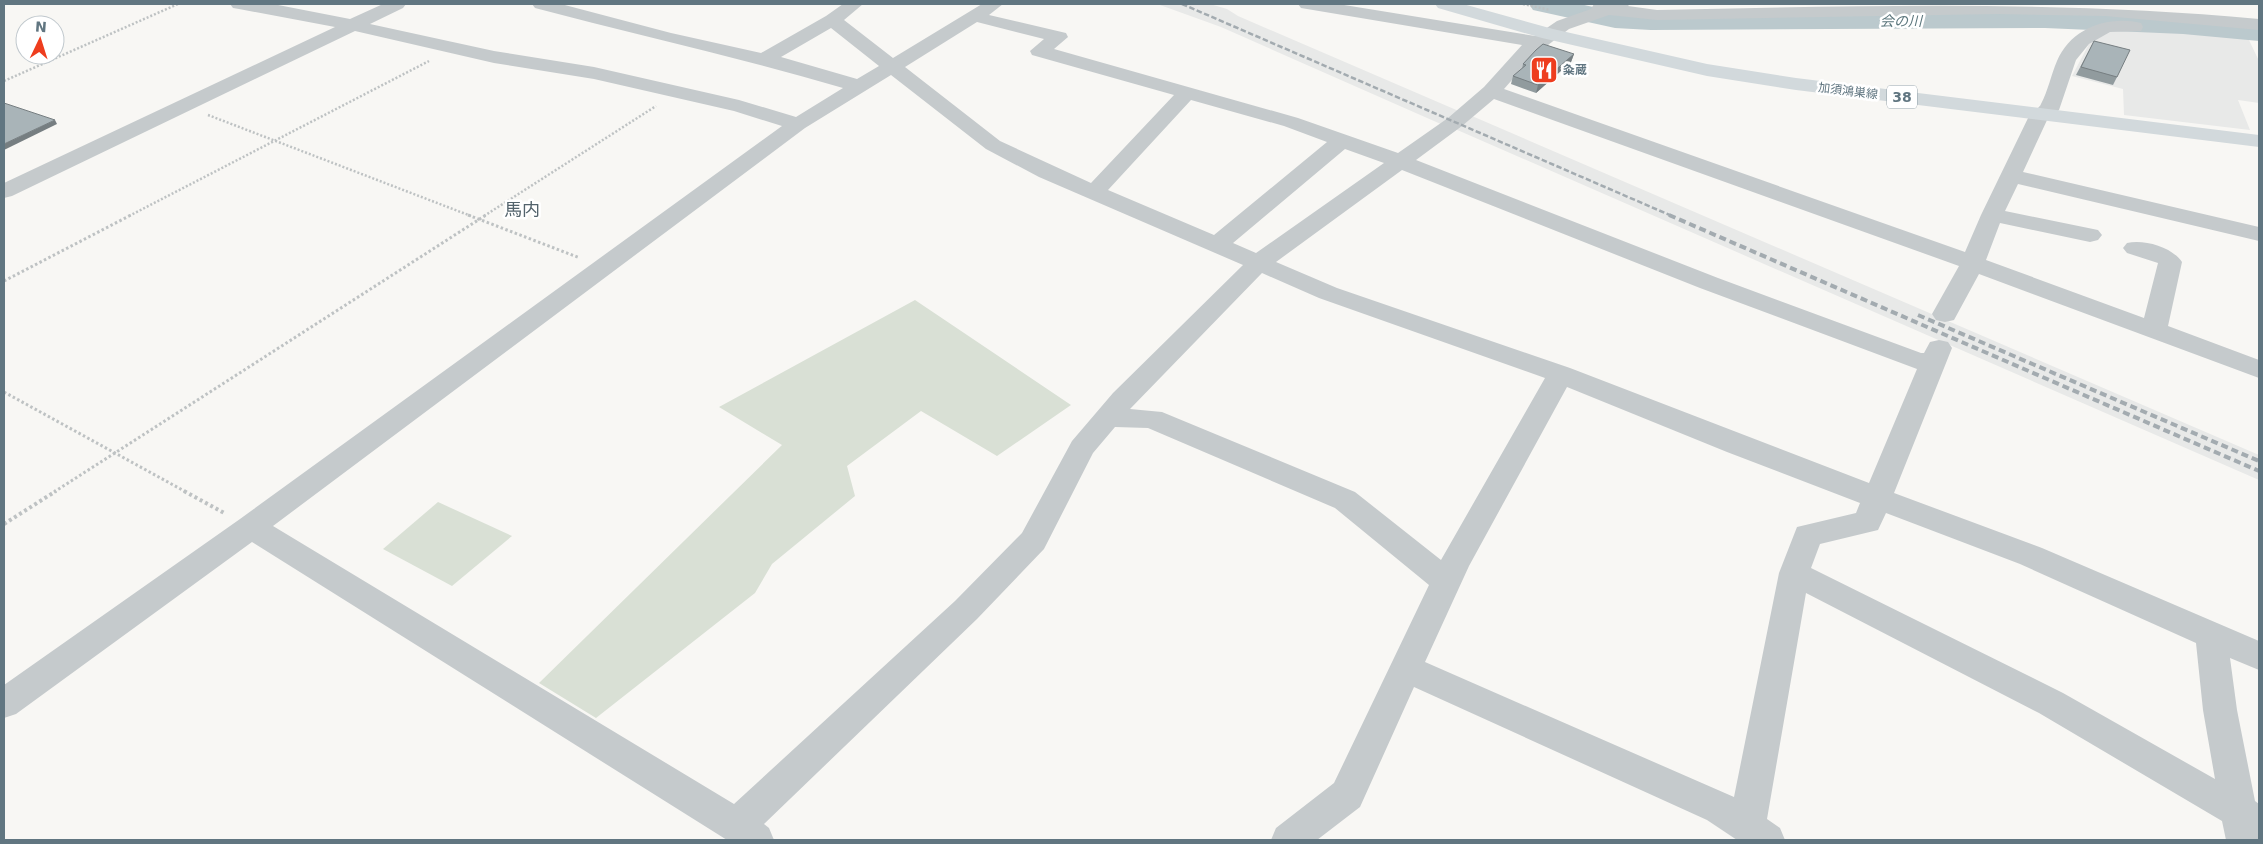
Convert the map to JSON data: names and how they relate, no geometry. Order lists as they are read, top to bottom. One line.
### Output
{"streets":{"main road":["加須鴻巣線","38"]},"districts":["馬内"],"water":["会の川"],"places":{"restaurant":["粂蔵"]},"north":"top"}
